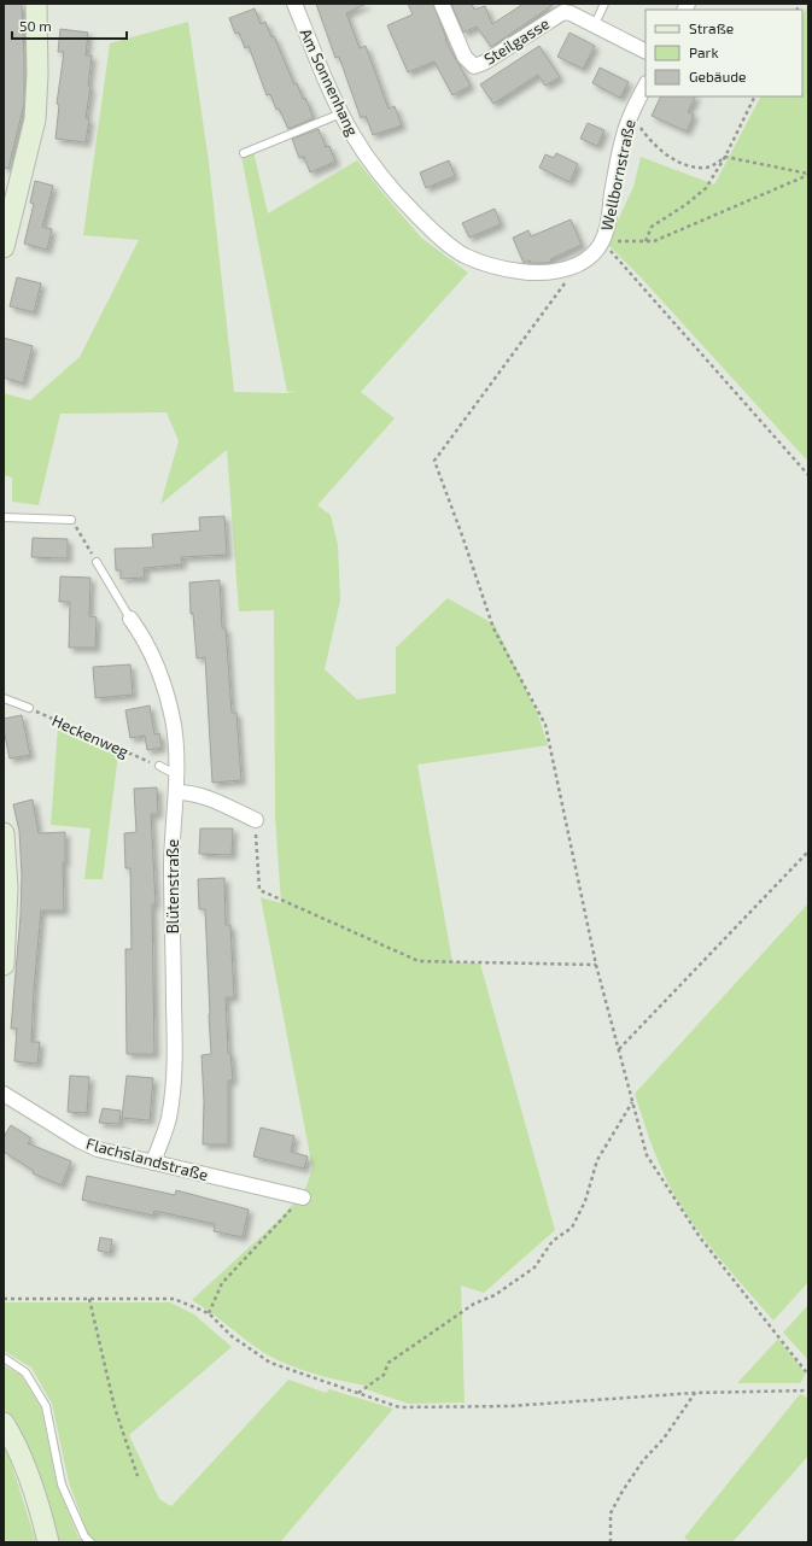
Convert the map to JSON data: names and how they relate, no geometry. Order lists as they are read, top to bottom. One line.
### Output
{"streets":{"street":["Steilgasse","Am Sonnenhang","Wellbornstraße","Blütenstraße","Flachslandstraße"],"path":["Heckenweg"]},"crossings":[["Am Sonnenhang","Wellbornstraße"],["Blütenstraße","Flachslandstraße"]],"legend":["Straße","Park","Gebäude"],"scale_bar":"50 m"}
